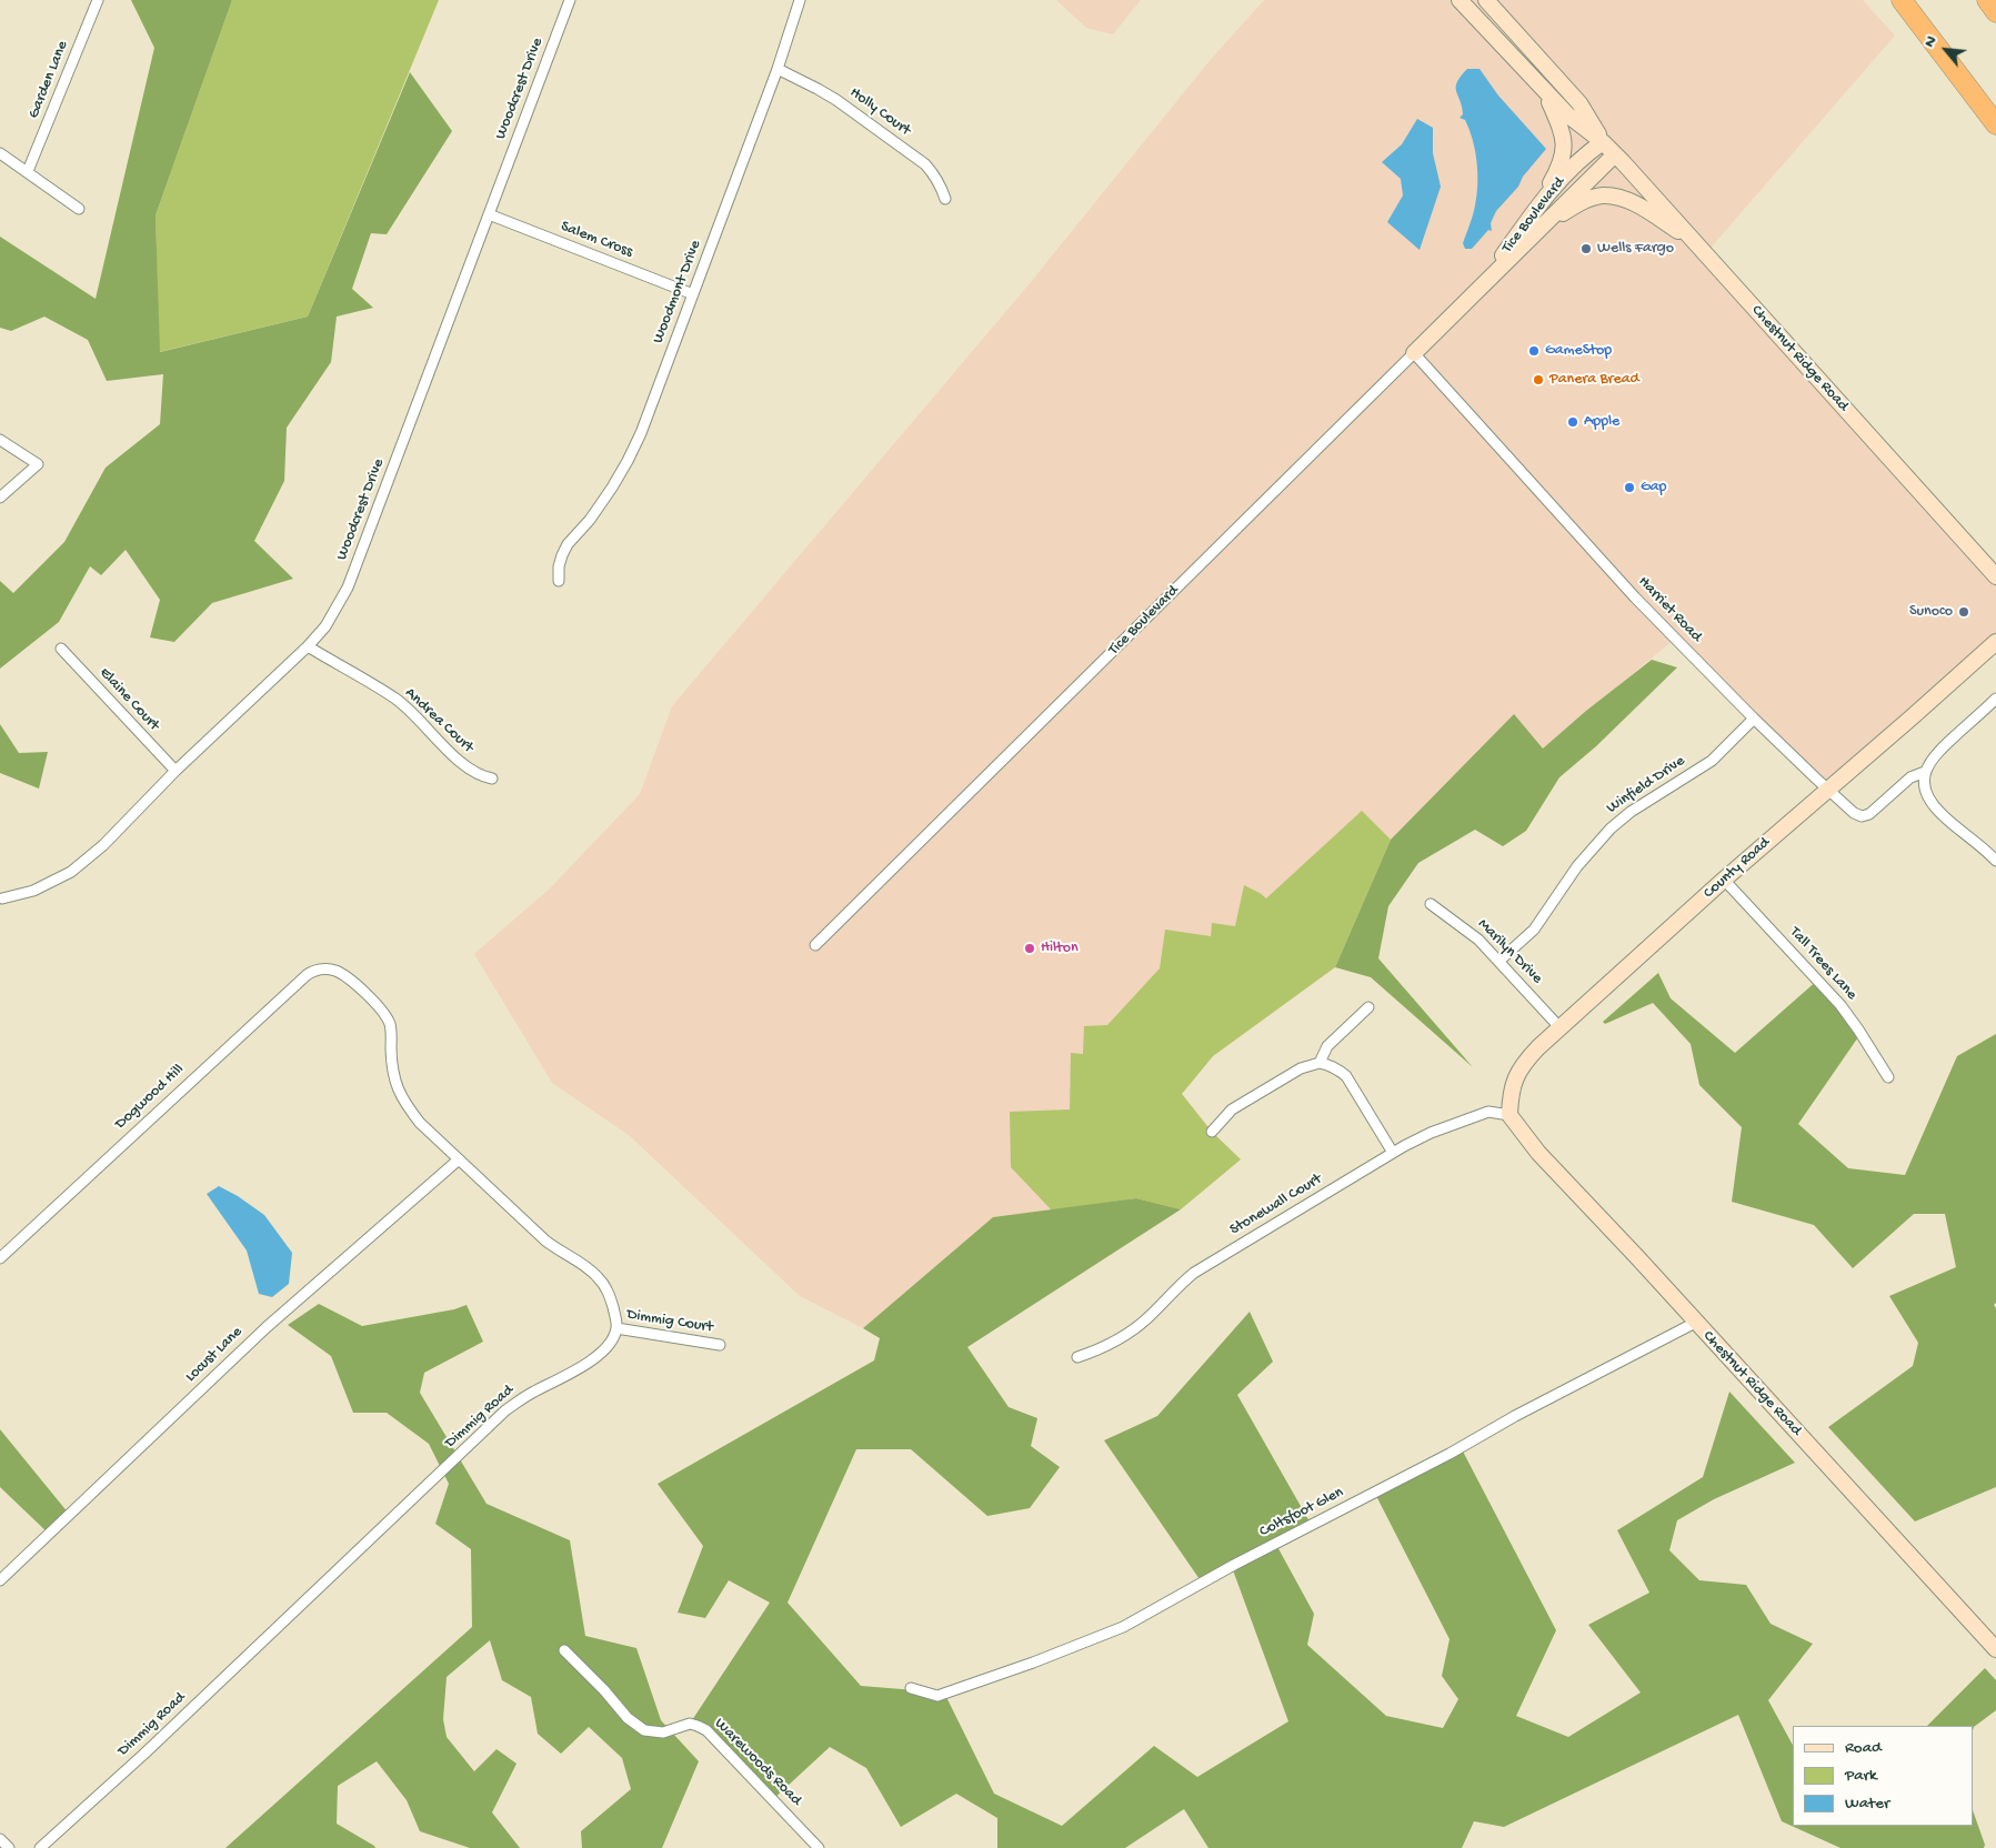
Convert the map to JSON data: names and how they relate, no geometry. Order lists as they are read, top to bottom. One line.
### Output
{"streets":{"main road":["Tice Boulevard","Chestnut Ridge Road","County Road"],"street":["Garden Lane","Woodcrest Drive","Holly Court","Salem Cross","Woodmont Drive","Harriet Road","Elaine Court","Andrea Court","Winfield Drive","Marilyn Drive","Tall Trees Lane","Dogwood Hill","Stonewall Court","Dimmig Court","Locust Lane","Dimmig Road","Coltsfoot Glen","Warewoods Road"]},"crossings":[["Woodcrest Drive","Salem Cross"],["Woodcrest Drive","Elaine Court"],["Woodcrest Drive","Andrea Court"],["Holly Court","Woodmont Drive"],["Tice Boulevard","Chestnut Ridge Road"],["Tice Boulevard","Harriet Road"],["Salem Cross","Woodmont Drive"],["Chestnut Ridge Road","County Road"],["Chestnut Ridge Road","Stonewall Court"],["Chestnut Ridge Road","Coltsfoot Glen"],["Harriet Road","Winfield Drive"],["Harriet Road","County Road"],["Winfield Drive","Marilyn Drive"],["County Road","Marilyn Drive"],["County Road","Tall Trees Lane"],["County Road","Stonewall Court"],["Dogwood Hill","Locust Lane"],["Dimmig Court","Dimmig Road"]],"places":["Wells Fargo","GameStop","Panera Bread","Apple","Gap","Sunoco","Hilton"],"legend":["Road","Park","Water"],"north":"top left"}
